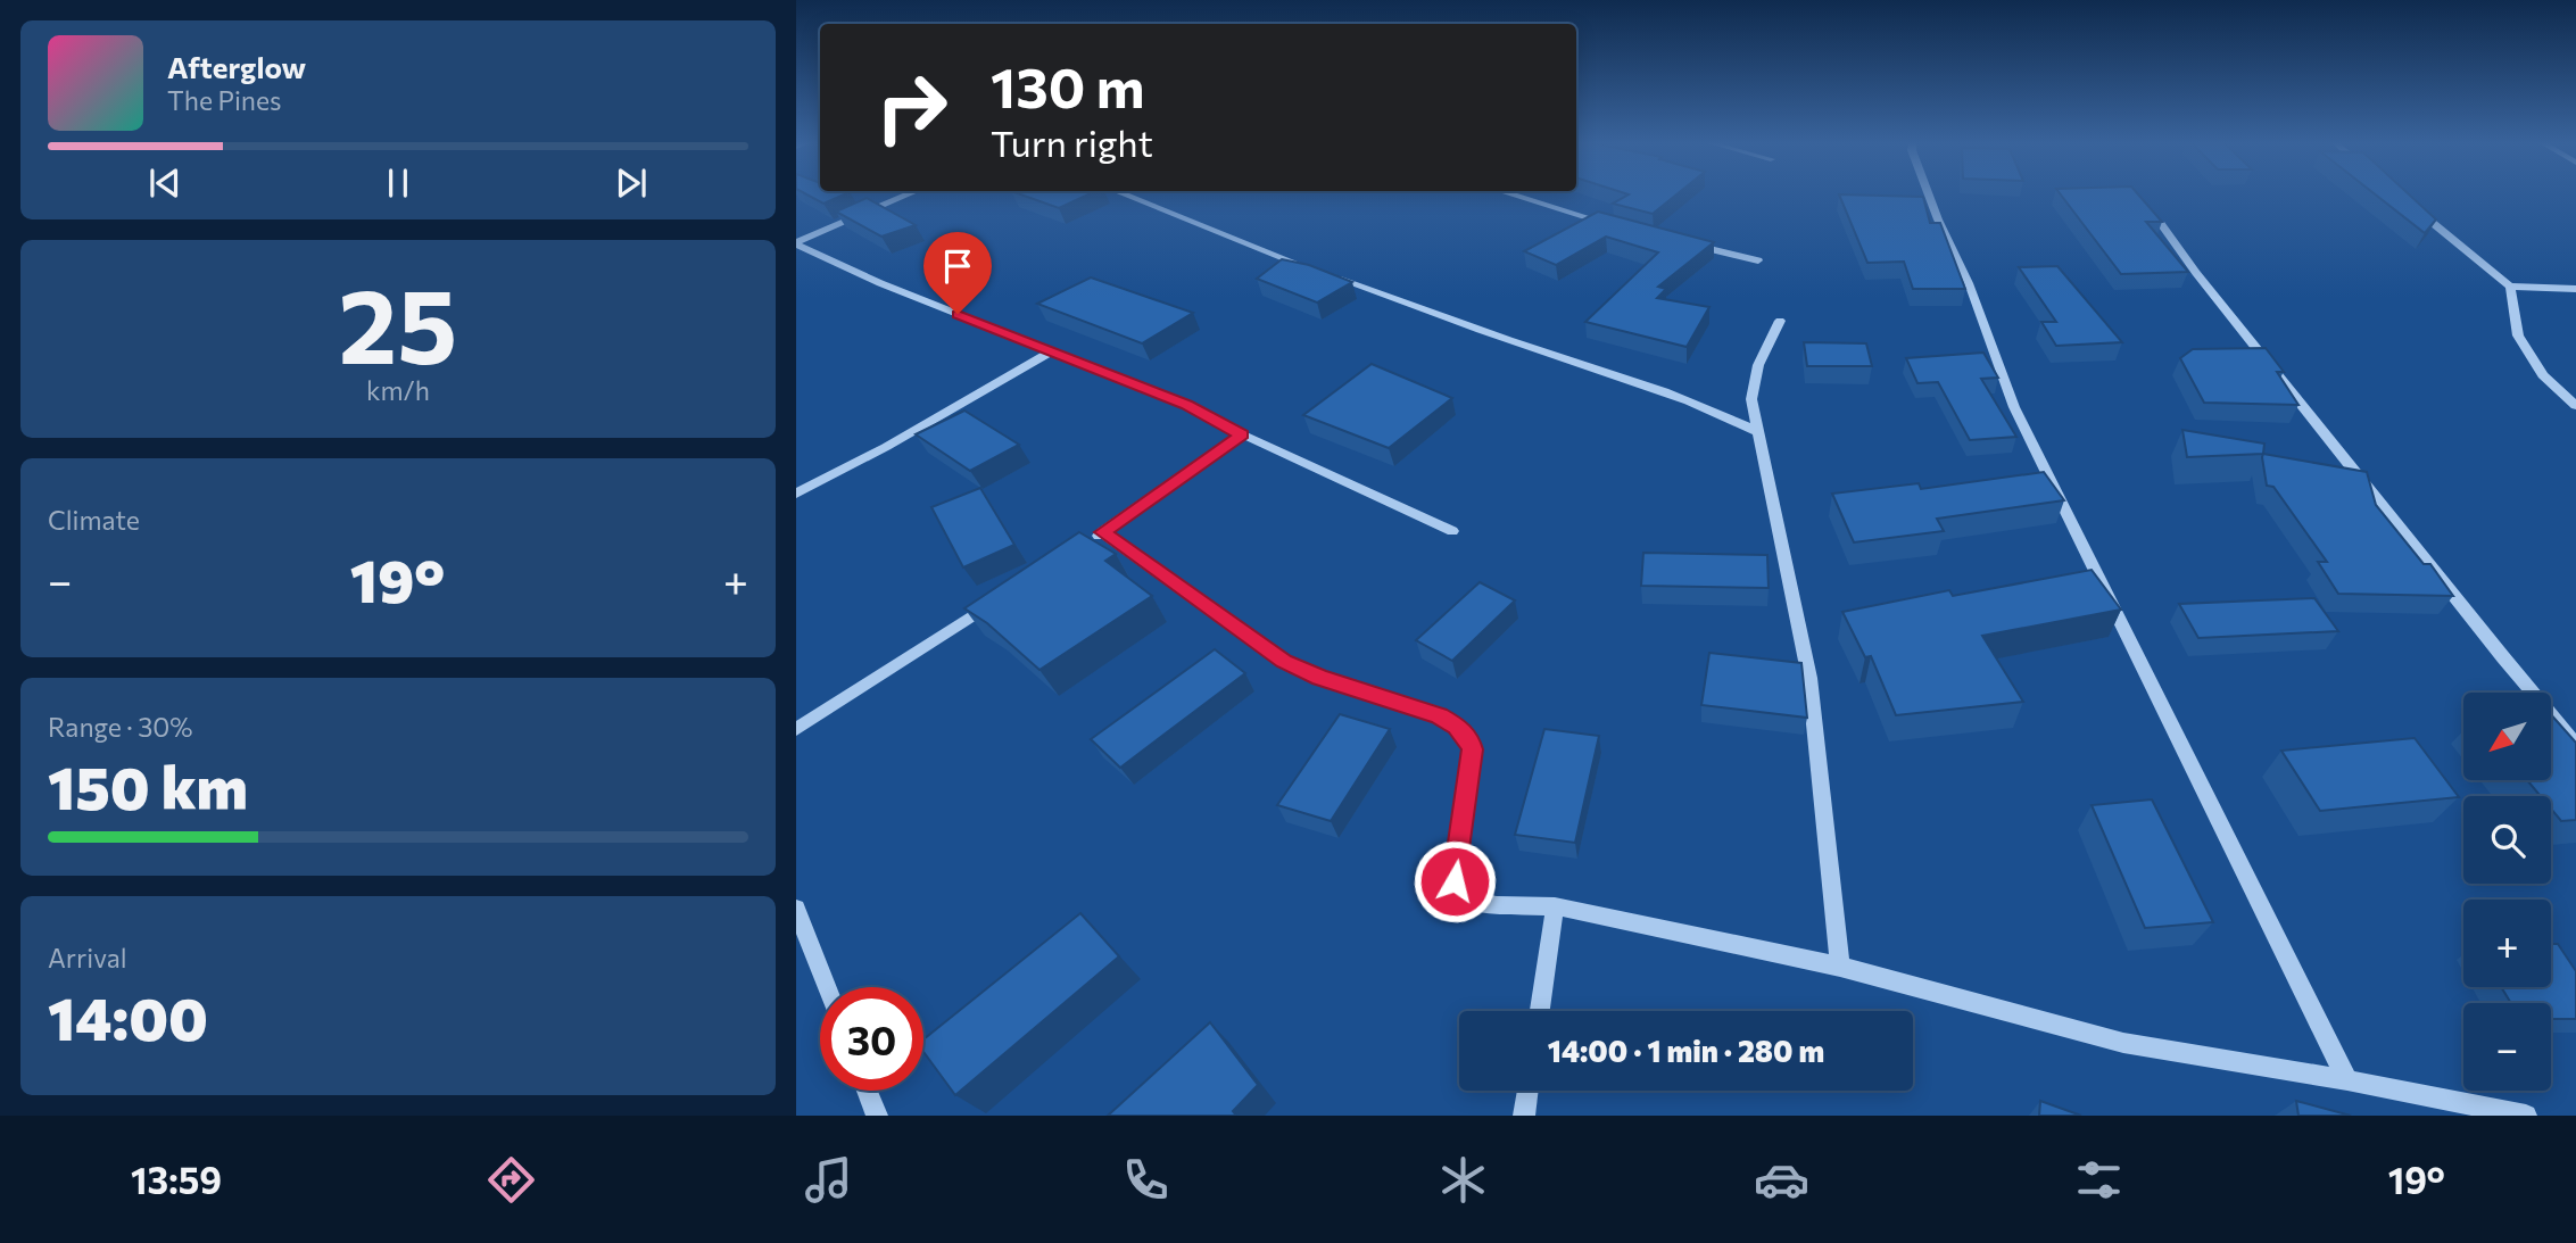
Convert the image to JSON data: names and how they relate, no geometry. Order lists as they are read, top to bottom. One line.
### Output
{"north":"bottom left","page":{"turn":["130 m","Turn right"],"song":["Afterglow","The Pines"],"tile":[["25","km/h"],"Climate",["Range · 30%","150 km"],["Arrival","14:00"]],"heat":["−","19°","+"],"map_buttons":["+","−"],"limit":"30","trip":"14:00 · 1 min · 280 m","tabs":["13:59","19°"]}}
